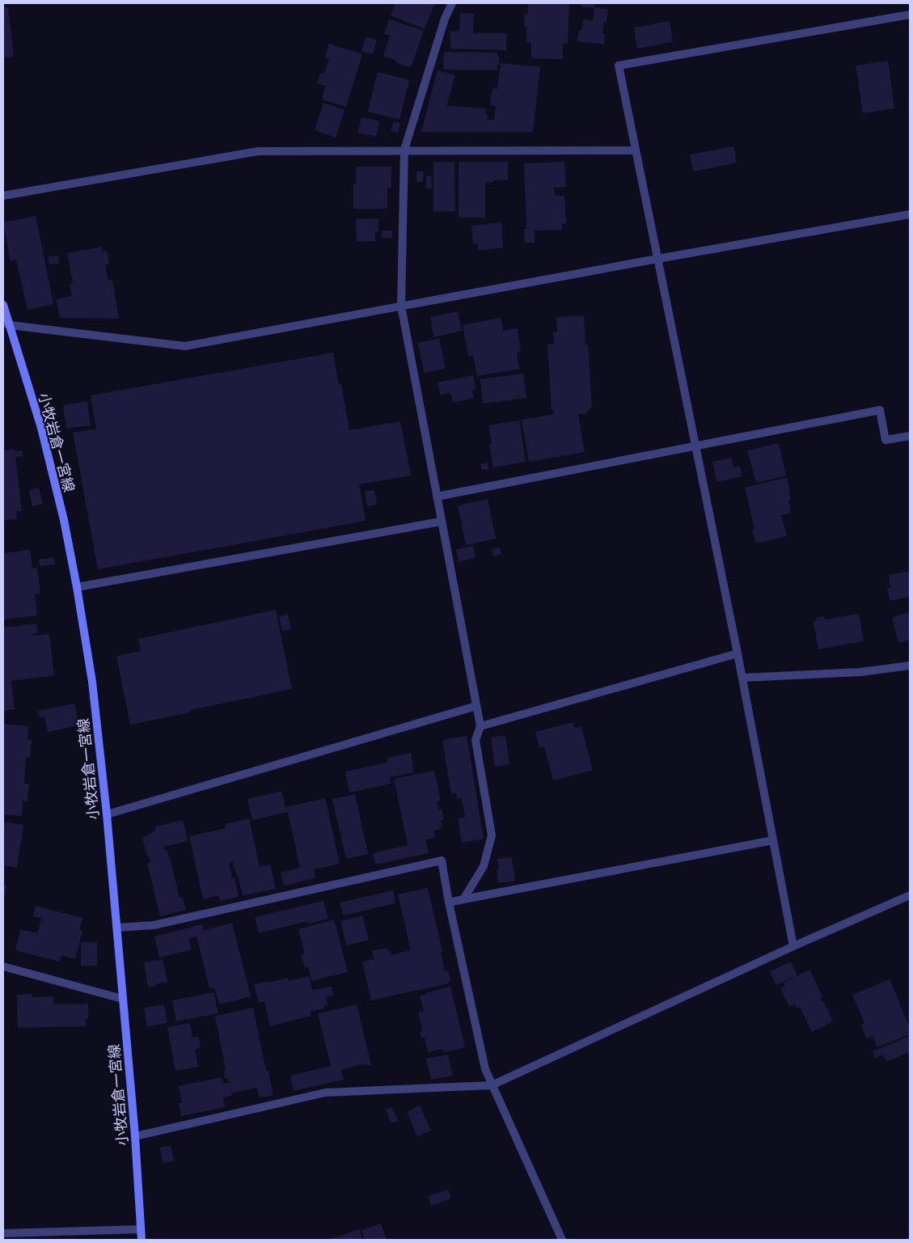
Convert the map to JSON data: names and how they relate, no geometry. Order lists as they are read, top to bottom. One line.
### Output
{"streets":{"main road":["小牧岩倉一宮線"]}}
